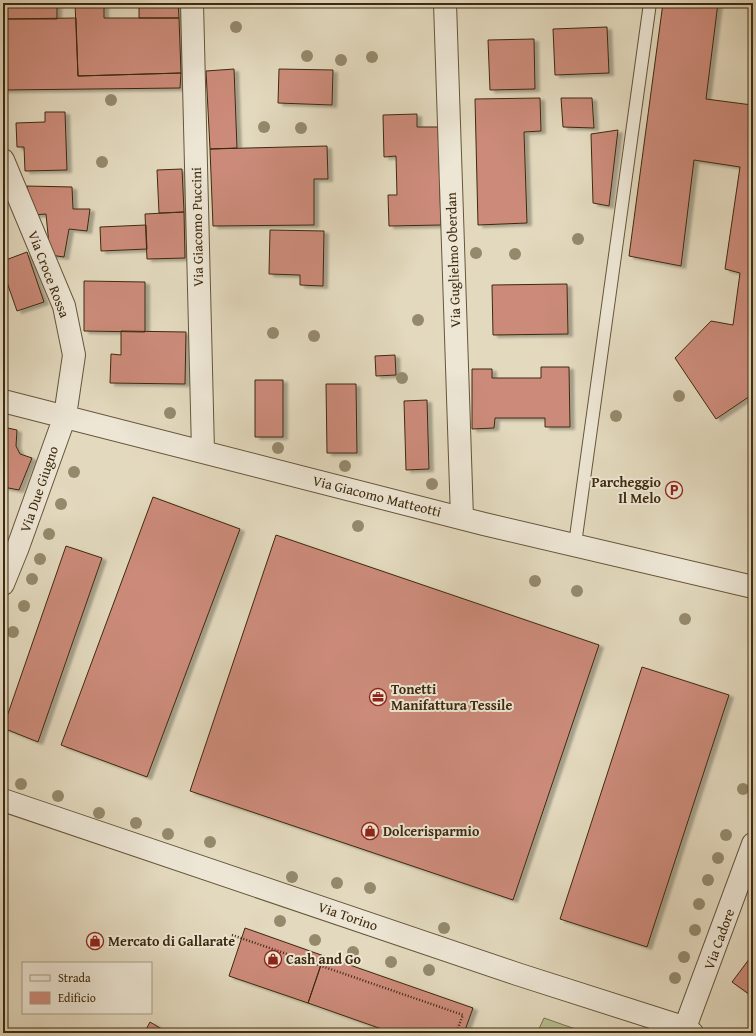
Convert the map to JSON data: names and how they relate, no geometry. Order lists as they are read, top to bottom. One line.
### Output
{"streets":{"street":["Via Giacomo Puccini","Via Guglielmo Oberdan","Via Croce Rossa","Via Due Giugno","Via Giacomo Matteotti","Via Torino","Via Cadore"]},"crossings":[["Via Giacomo Puccini","Via Giacomo Matteotti"],["Via Guglielmo Oberdan","Via Giacomo Matteotti"],["Via Croce Rossa","Via Due Giugno"],["Via Croce Rossa","Via Giacomo Matteotti"],["Via Due Giugno","Via Giacomo Matteotti"],["Via Torino","Via Cadore"]],"places":{"parking":["Parcheggio Il Melo"],"office":["Tonetti Manifattura Tessile"],"shop":["Dolcerisparmio","Mercato di Gallarate","Cash and Go"]},"legend":["Strada","Edificio"]}
